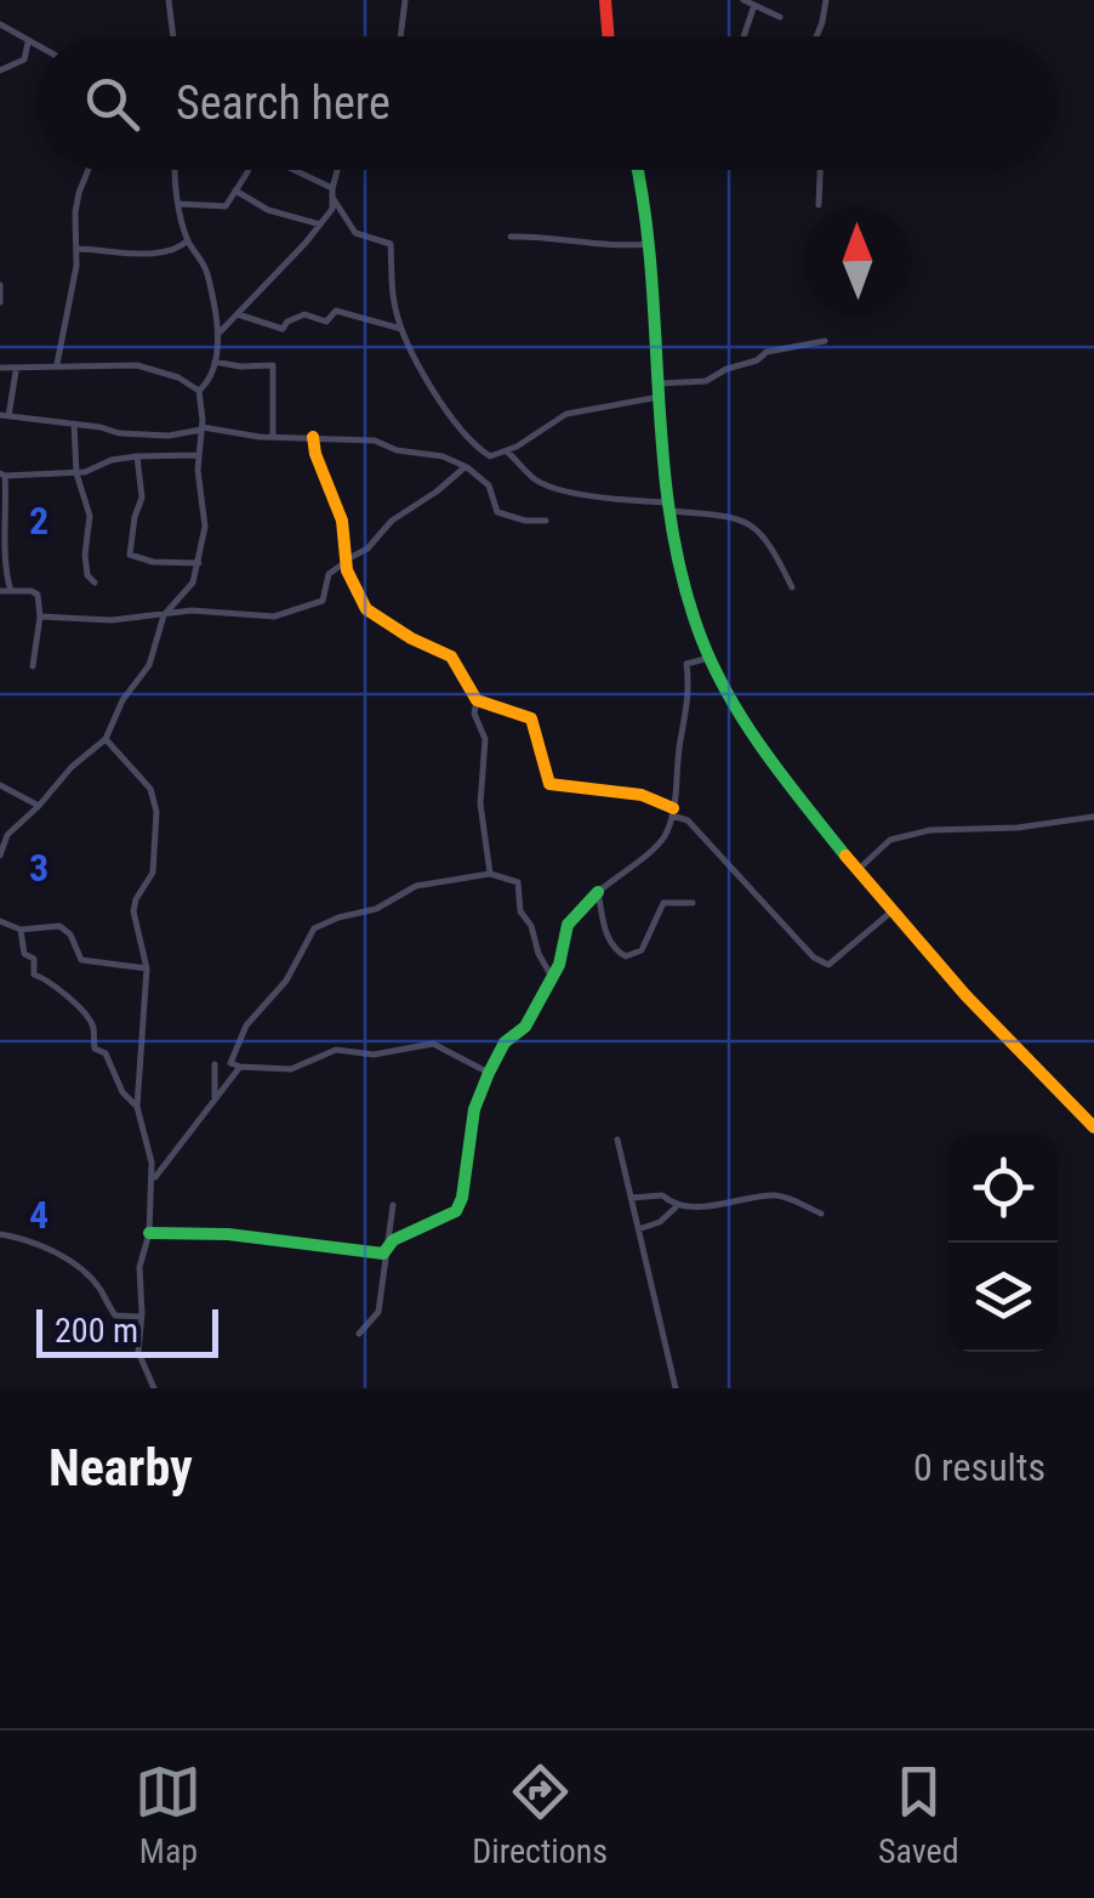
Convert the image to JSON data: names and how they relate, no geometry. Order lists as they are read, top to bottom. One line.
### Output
{"scale_bar":"200 m","north":"top","page":{"search":"Search here","scale":"200 m","heading":["Nearby","0 results"],"nav":["Map","Directions","Saved"]},"grid":{"rows":["2","3","4"]}}
